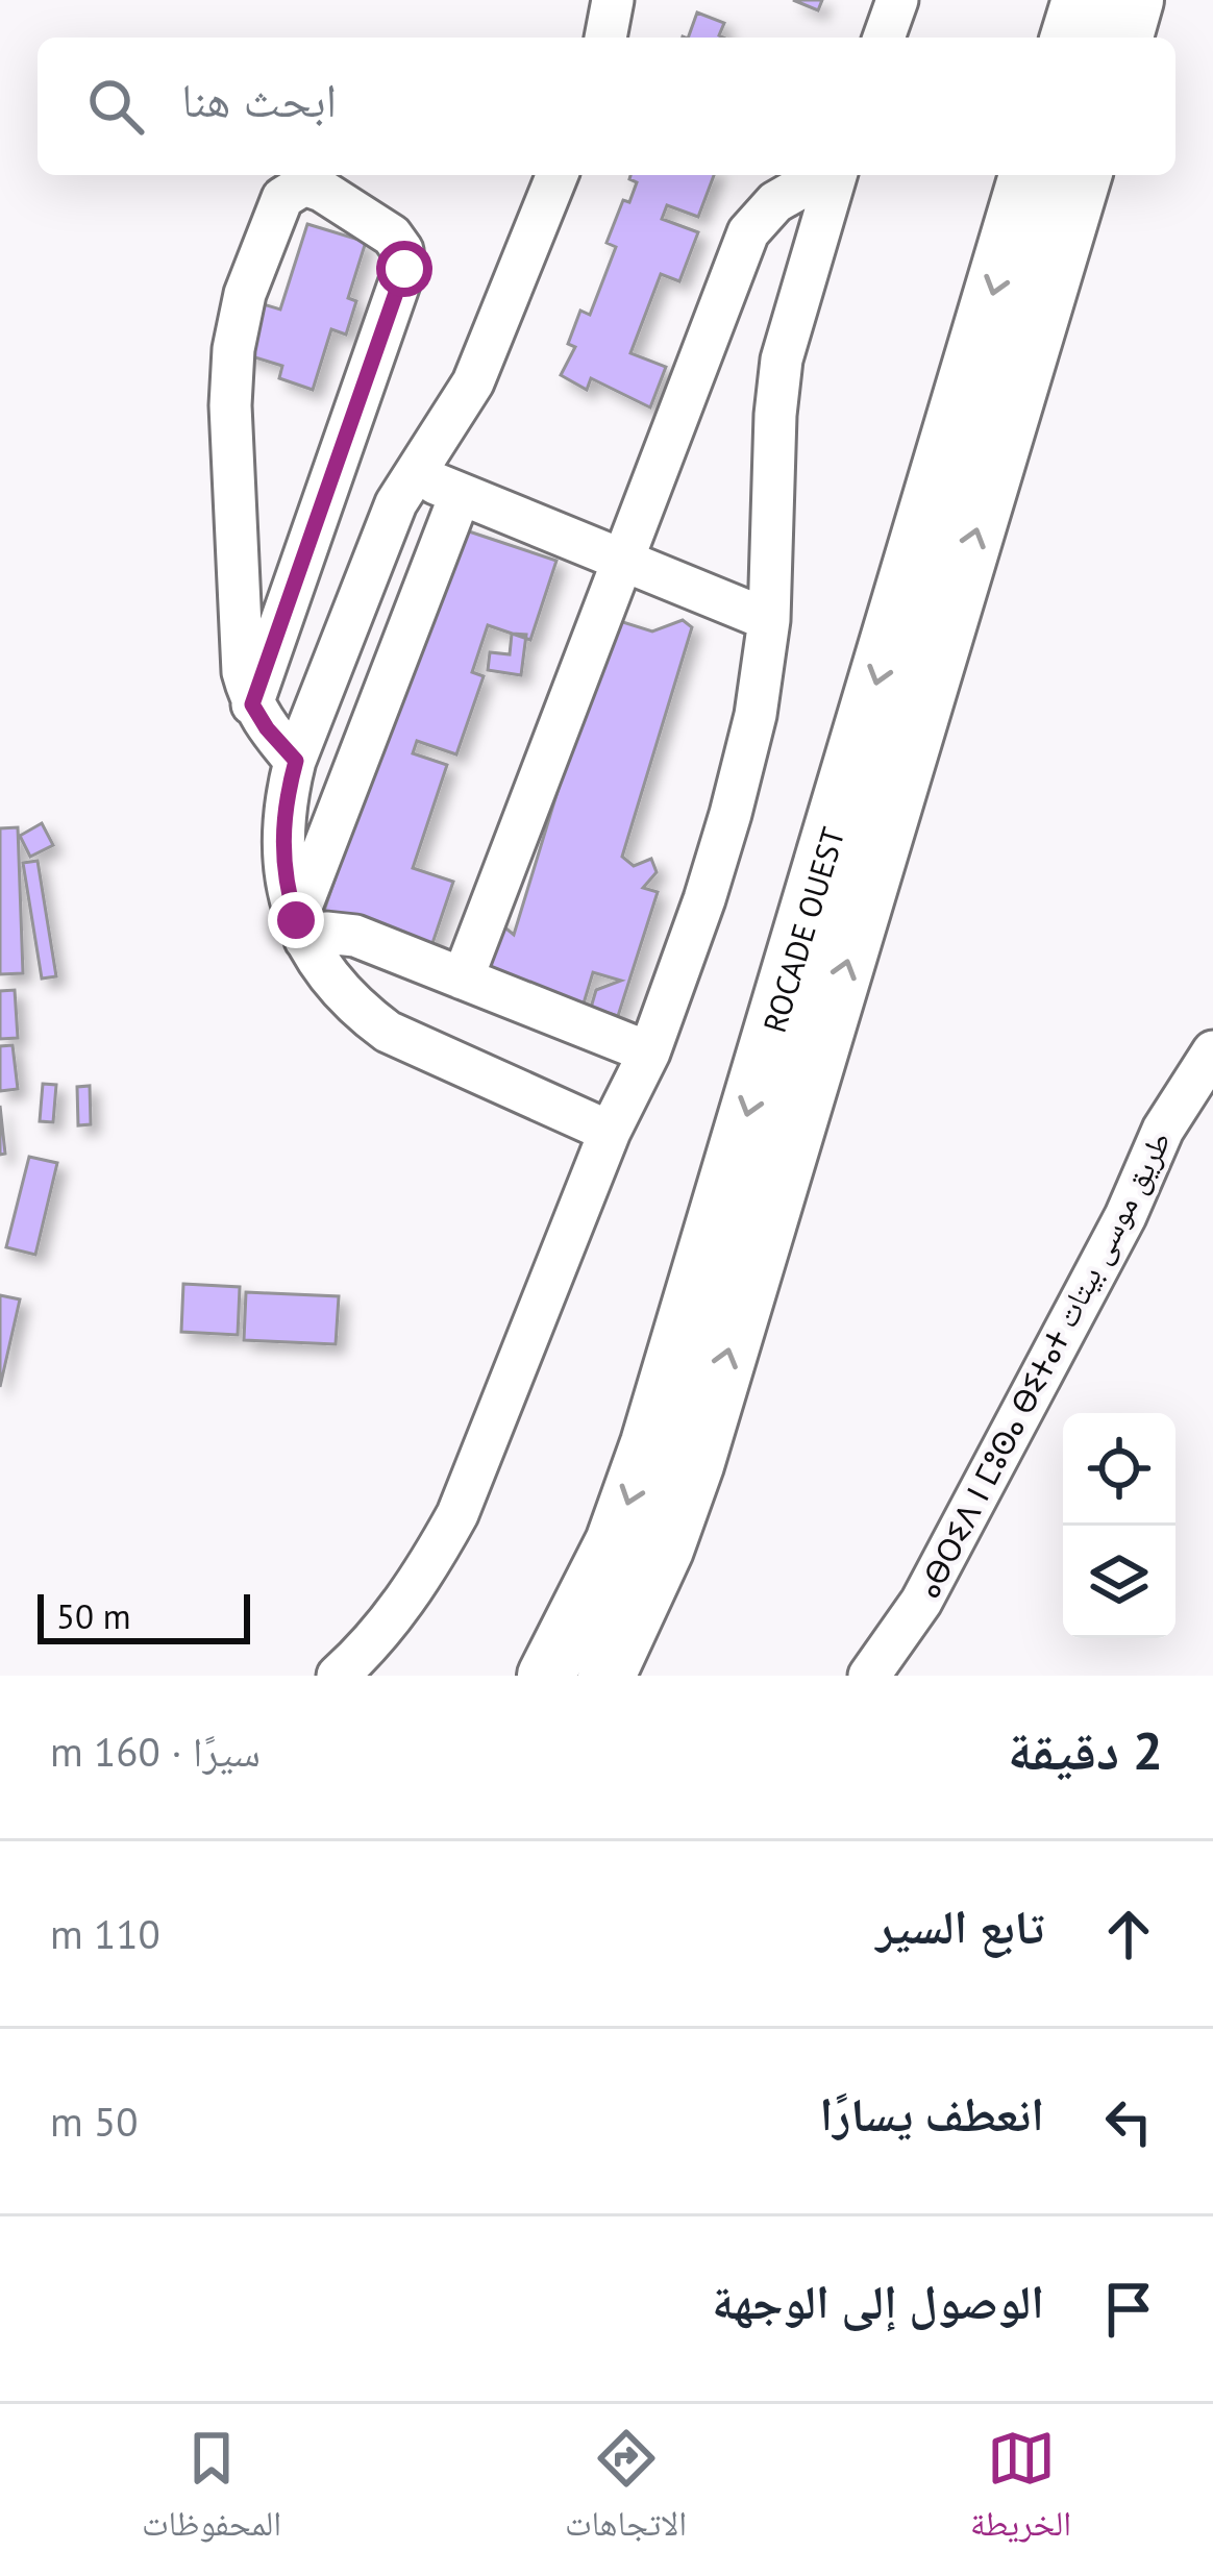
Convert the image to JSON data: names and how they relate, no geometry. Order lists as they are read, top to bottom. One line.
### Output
{"streets":{"highway":["ROCADE OUEST"],"street":["ⴰⴱⵔⵉⴷ ⵏ ⵎⵓⵙⴰ ⴱⵉⵜⴰⵜ طريق موسى بيتات"]},"scale_bar":"50 m","page":{"search":"ابحث هنا","scale":"50 m","heading":["2 دقيقة","سيرًا · 160 m"],"list":[["تابع السير","110 m"],["انعطف يسارًا","50 m"],"الوصول إلى الوجهة"],"nav":["الخريطة","الاتجاهات","المحفوظات"]}}
